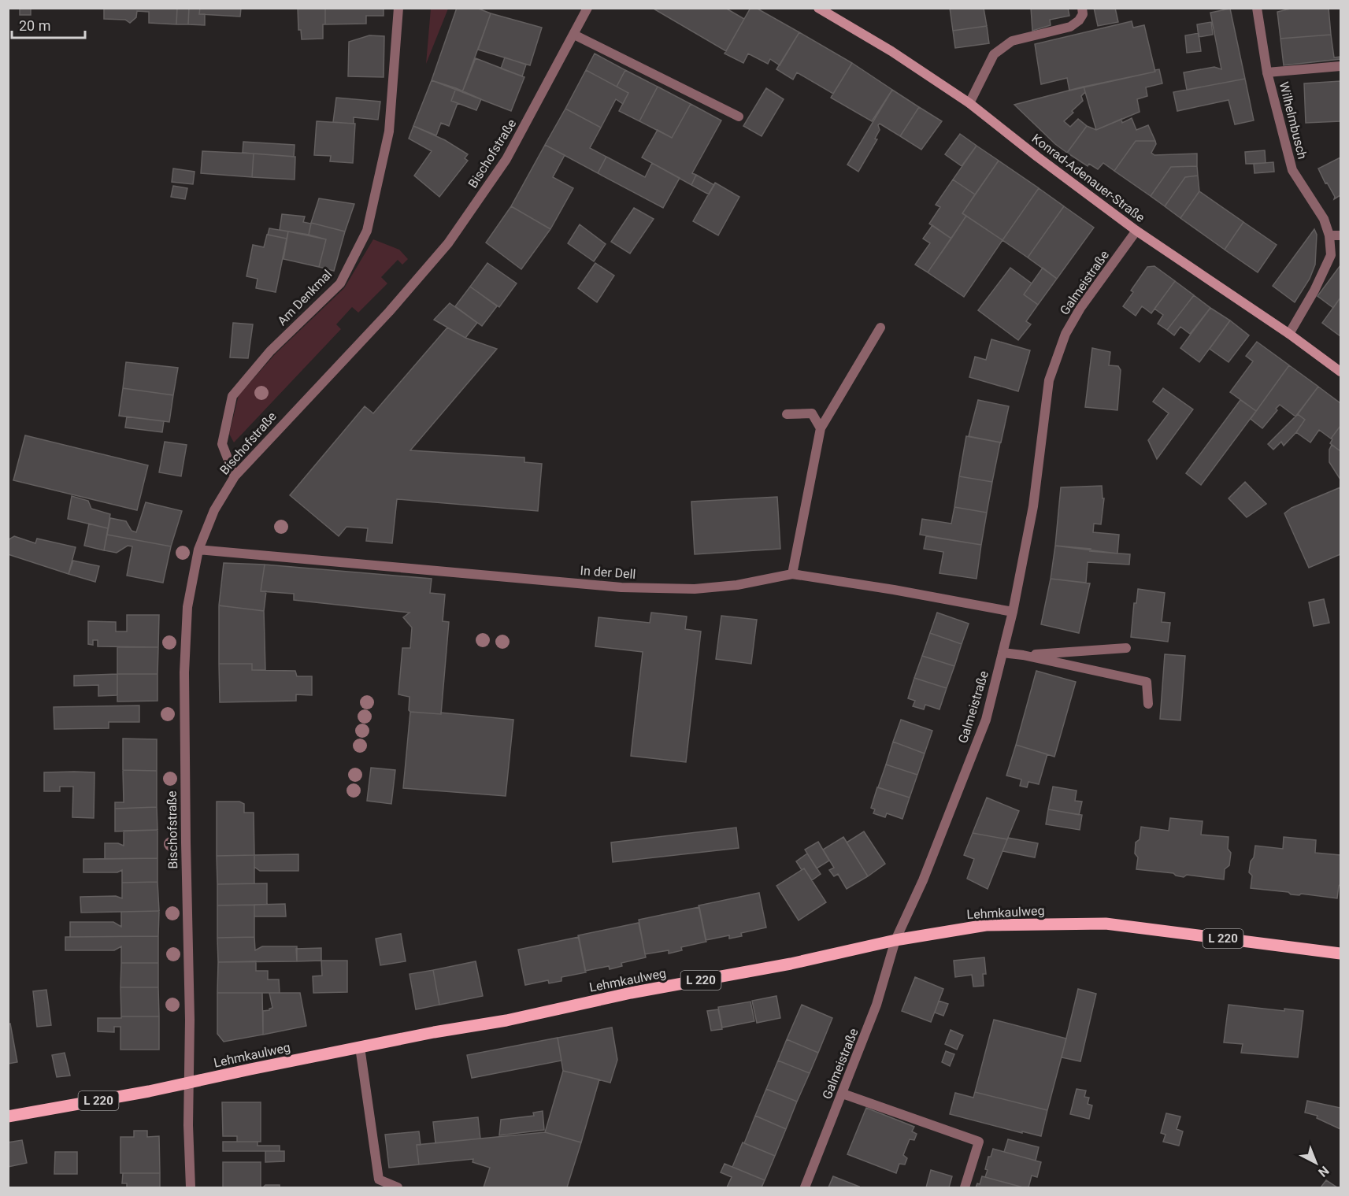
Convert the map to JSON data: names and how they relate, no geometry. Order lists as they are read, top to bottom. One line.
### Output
{"streets":{"main road":["Lehmkaulweg","L 220"],"street":["Wilhelmbusch","Bischofstraße","Konrad-Adenauer-Straße","Galmeistraße","Am Denkmal","In der Dell"]},"crossings":[["Wilhelmbusch","Konrad-Adenauer-Straße"],["Bischofstraße","Am Denkmal"],["Bischofstraße","In der Dell"],["Bischofstraße","Lehmkaulweg"],["Konrad-Adenauer-Straße","Galmeistraße"],["Galmeistraße","In der Dell"],["Galmeistraße","Lehmkaulweg"]],"scale_bar":"20 m","north":"bottom right"}
